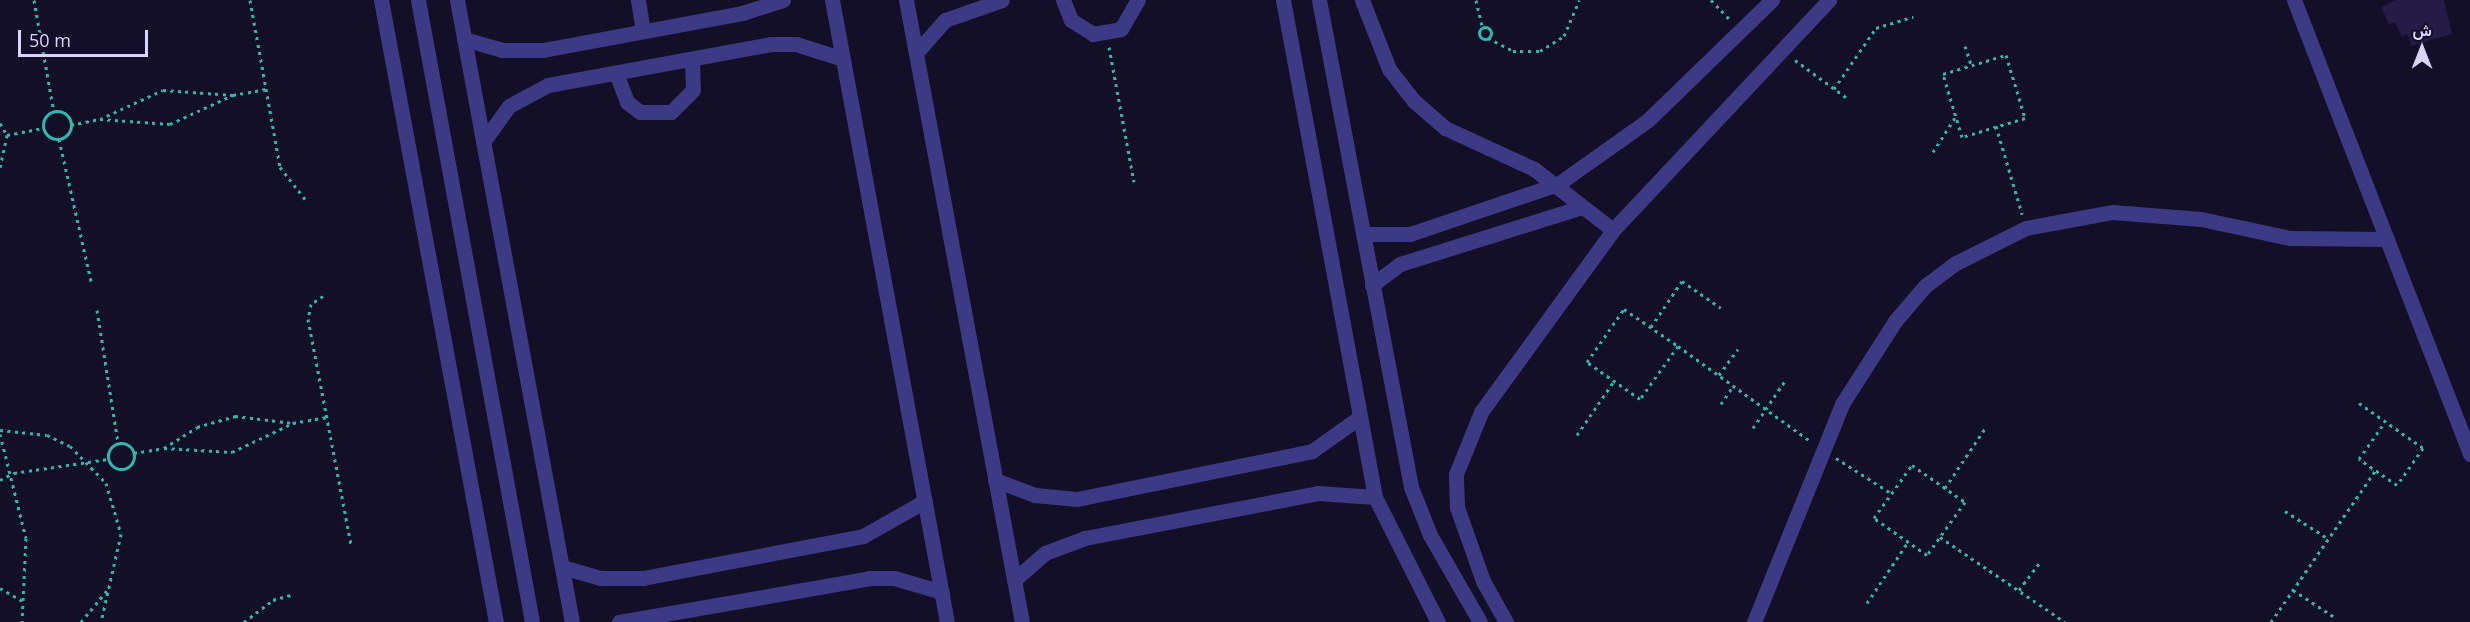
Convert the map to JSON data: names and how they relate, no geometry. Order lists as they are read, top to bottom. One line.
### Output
{"scale_bar":"50 m","north":"top"}
